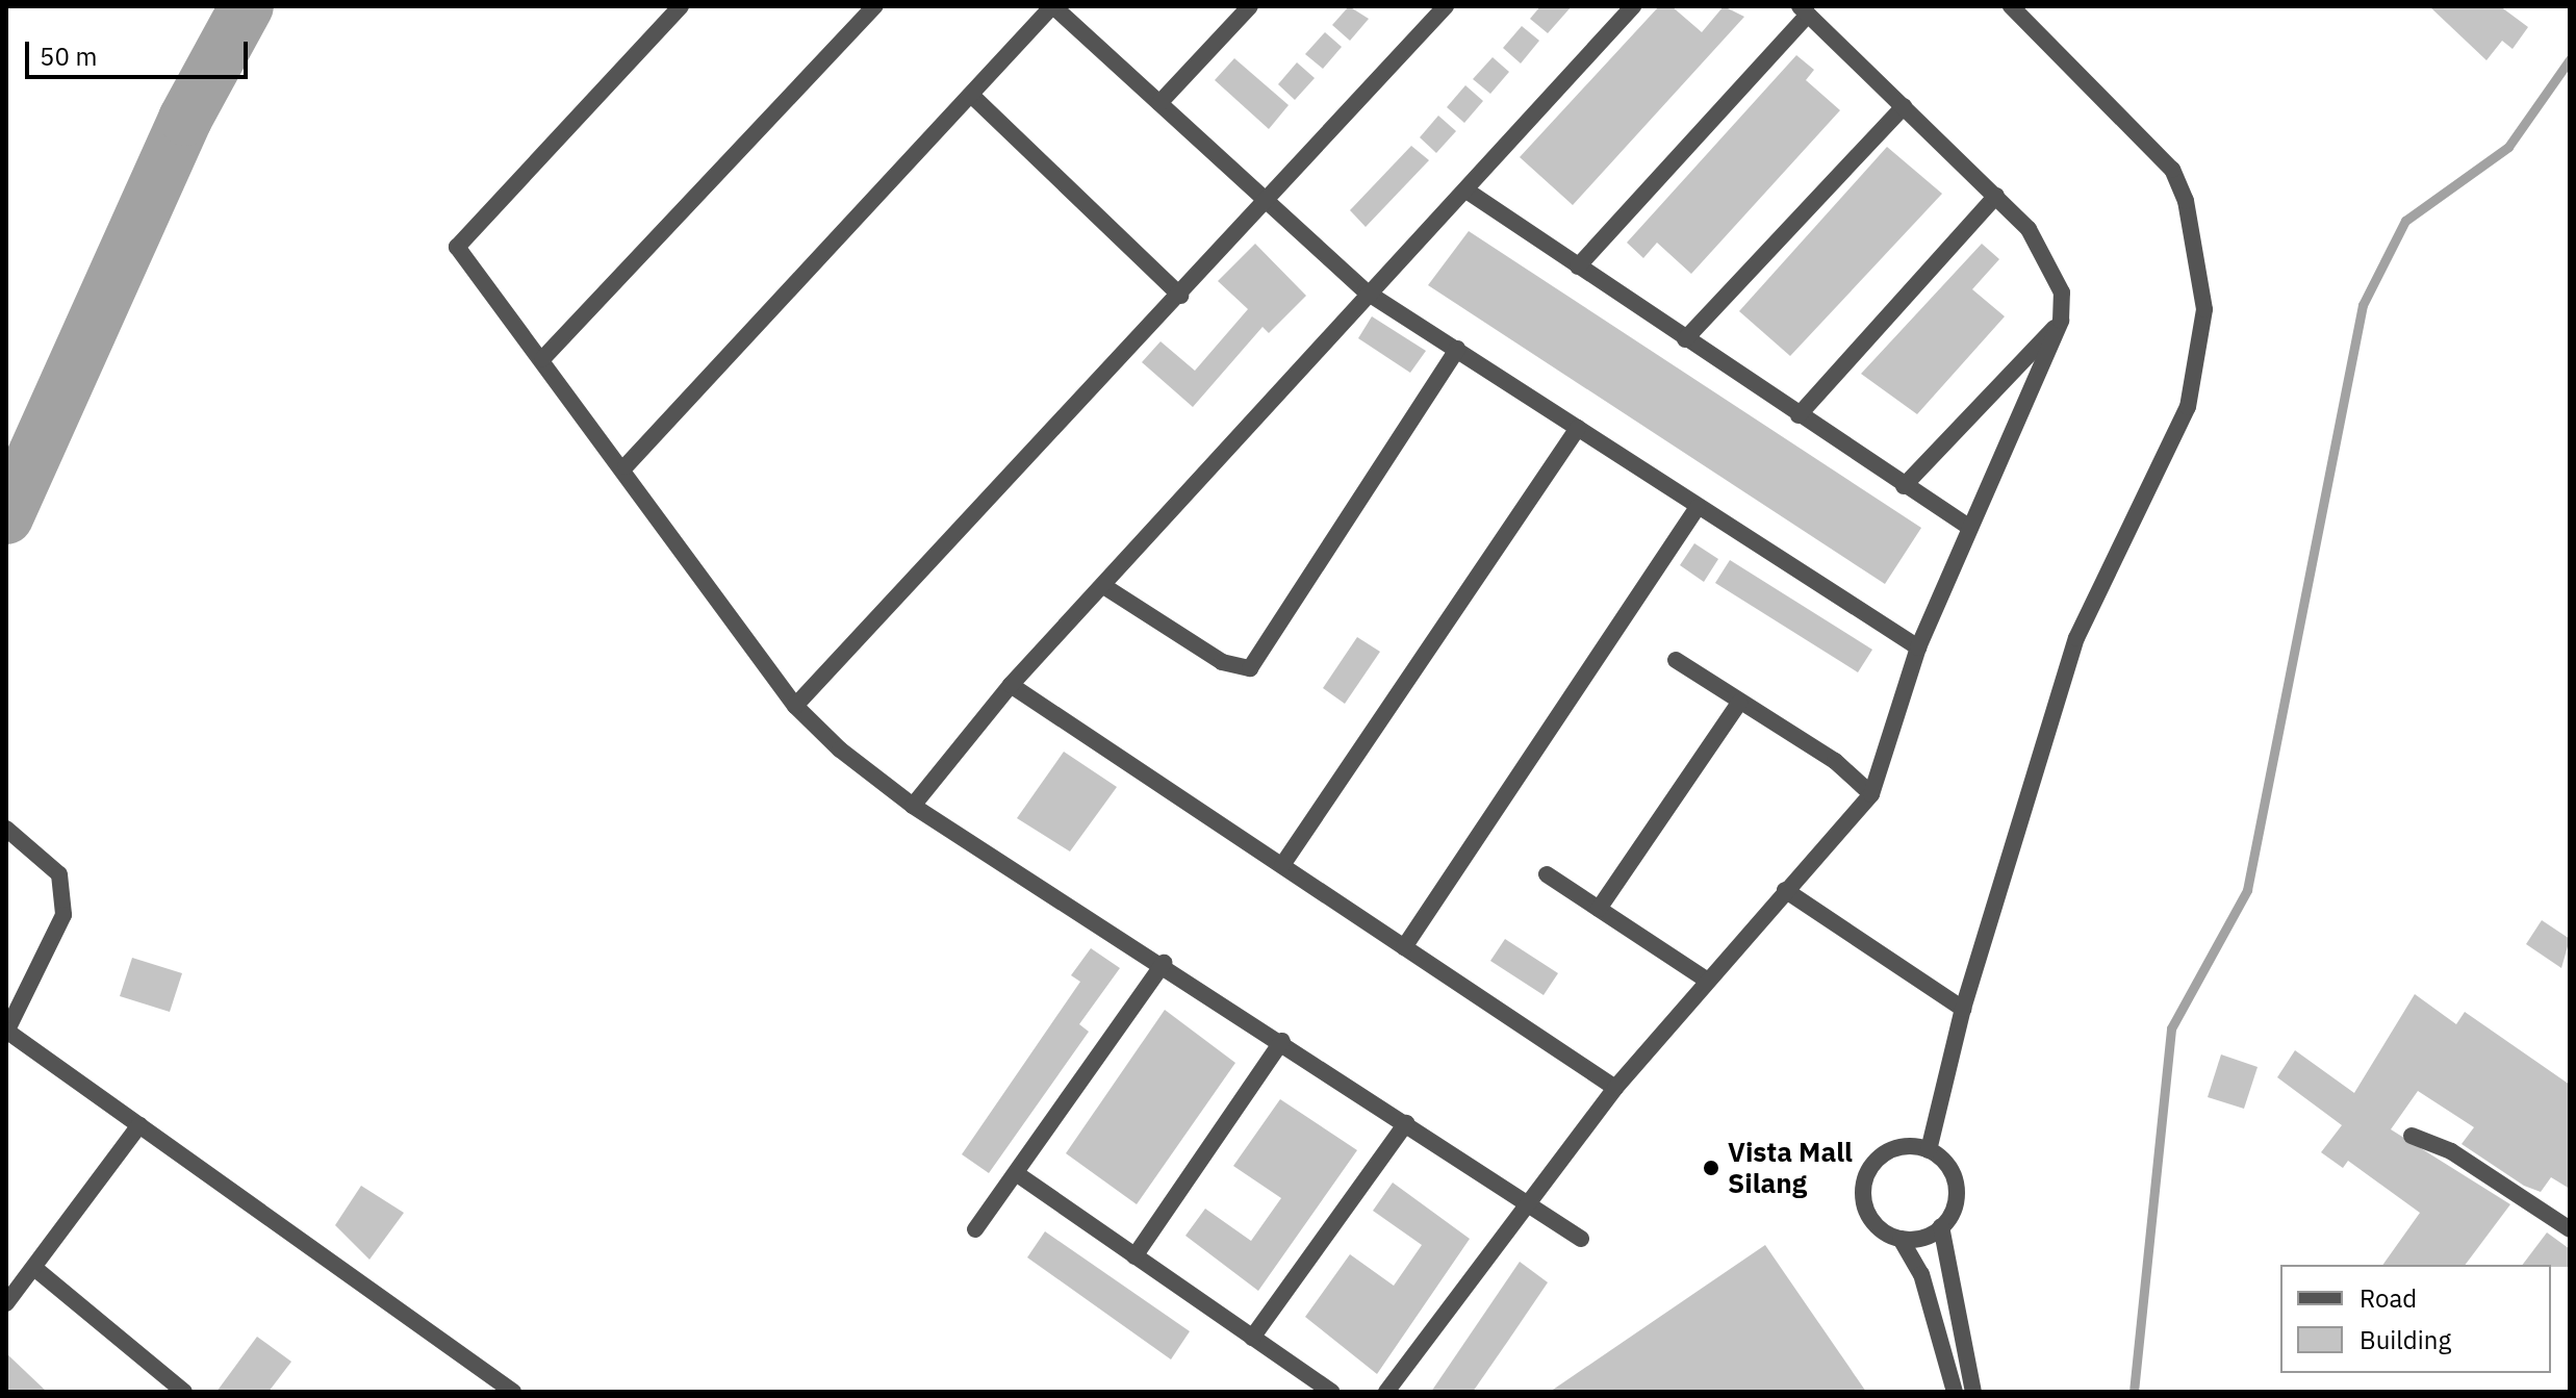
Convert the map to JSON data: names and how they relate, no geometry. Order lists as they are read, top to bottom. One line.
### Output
{"places":["Vista Mall Silang"],"legend":["Road","Building"],"scale_bar":"50 m"}
